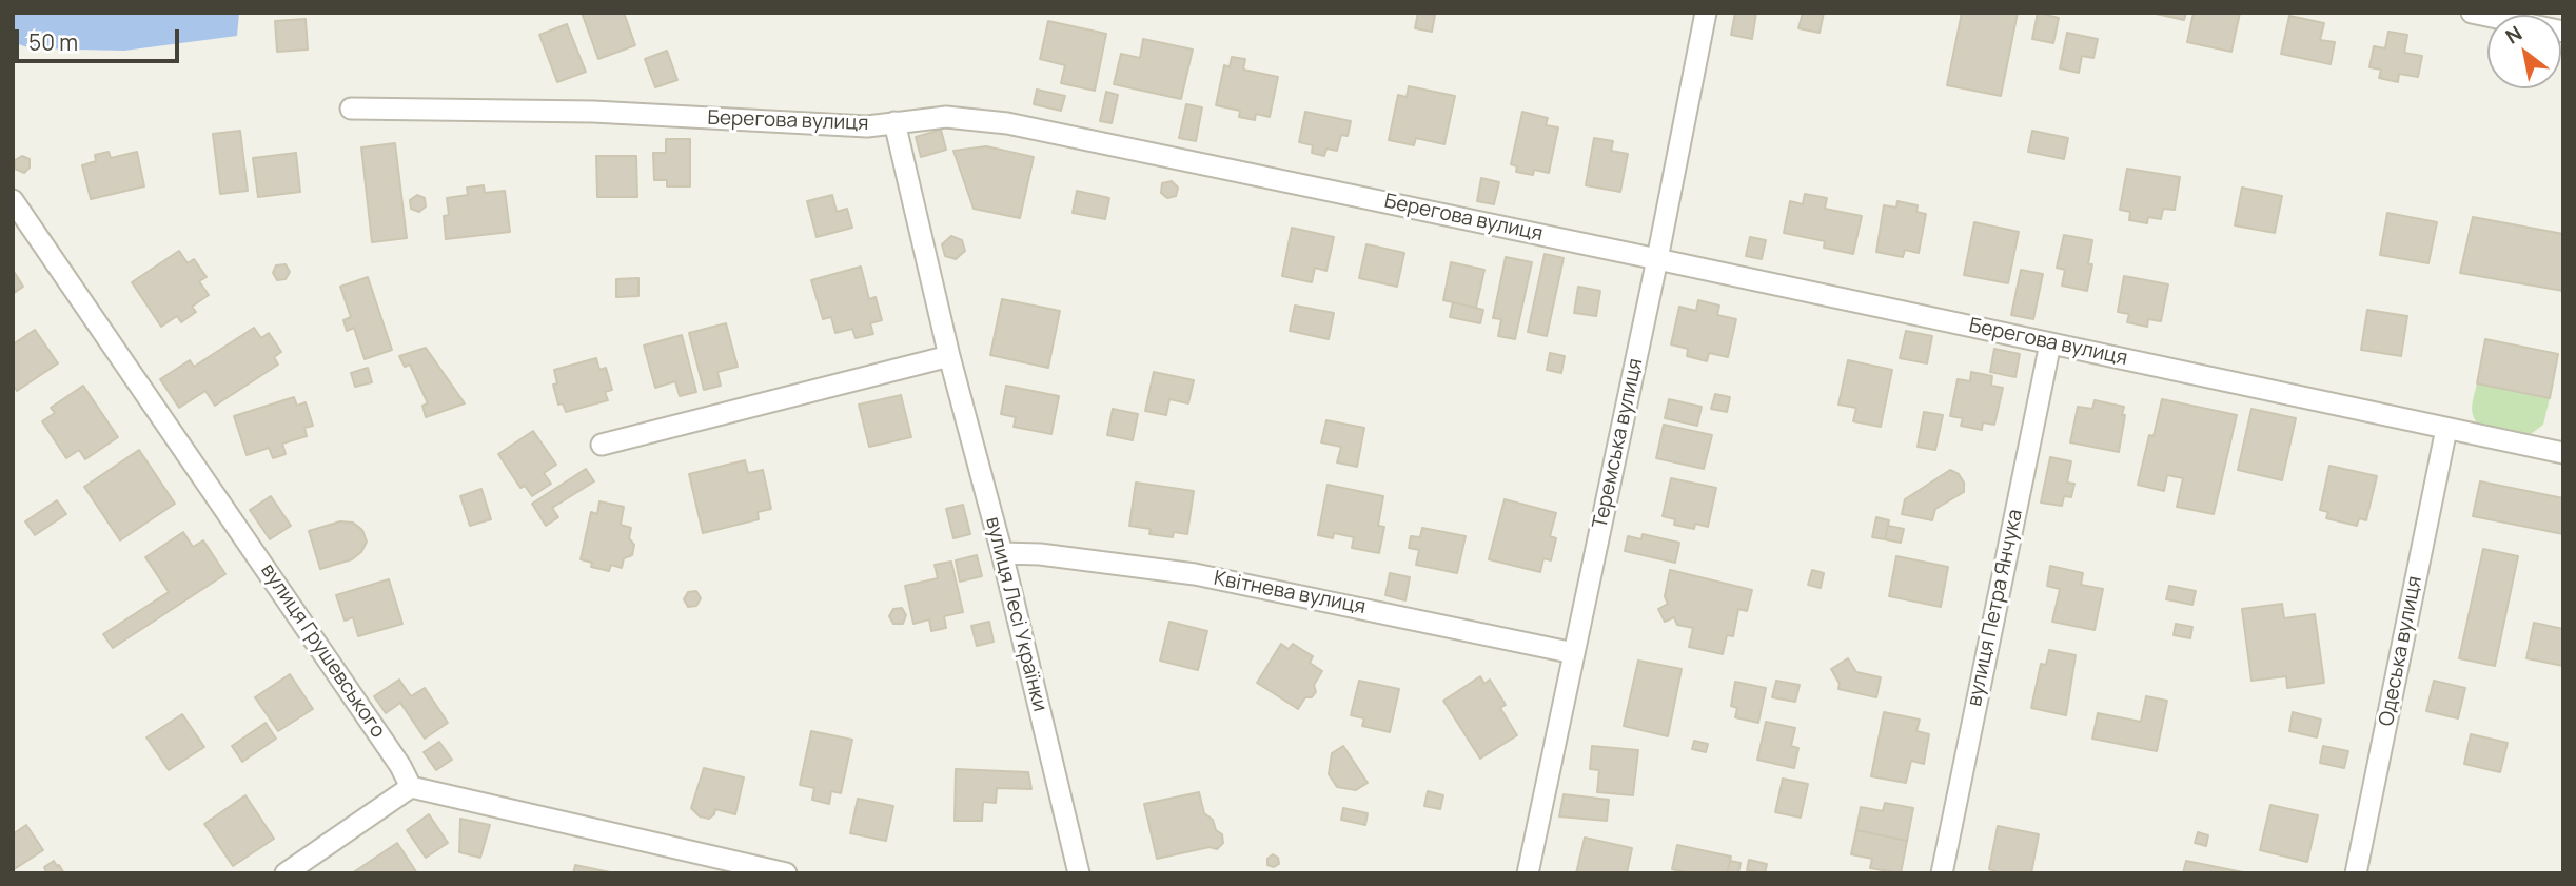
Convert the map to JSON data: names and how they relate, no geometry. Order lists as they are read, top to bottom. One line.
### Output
{"streets":{"street":["Берегова вулиця","Теремська вулиця","Квітнева вулиця","вулиця Петра Янчука","вулиця Лесі Українки","вулиця Грушевського","Одеська вулиця"]},"crossings":[["Берегова вулиця","Теремська вулиця"],["Берегова вулиця","вулиця Петра Янчука"],["Берегова вулиця","вулиця Лесі Українки"],["Берегова вулиця","Одеська вулиця"],["Теремська вулиця","Квітнева вулиця"],["Квітнева вулиця","вулиця Лесі Українки"]],"scale_bar":"50 m","north":"top left"}
